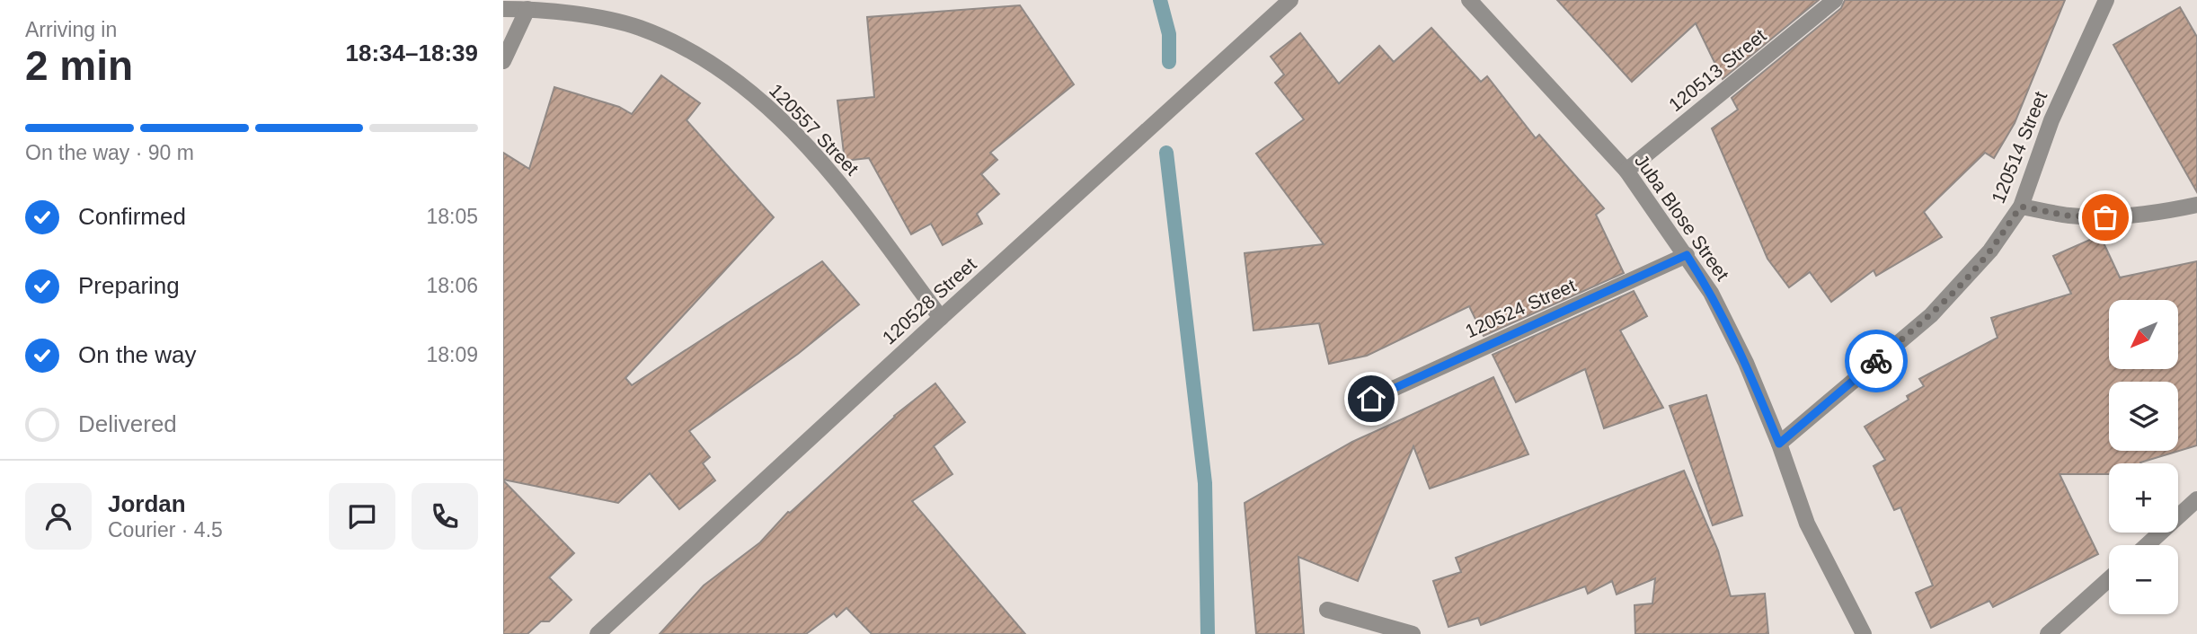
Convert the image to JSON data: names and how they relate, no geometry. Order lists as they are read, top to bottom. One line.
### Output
{"streets":{"street":["120513 Street","120557 Street","120514 Street","Juba Blose Street","120528 Street","120524 Street"]},"crossings":[["120513 Street","Juba Blose Street"],["120557 Street","120528 Street"],["120514 Street","Juba Blose Street"],["Juba Blose Street","120524 Street"]],"north":"bottom left","page":{"heading":["2 min","Arriving in","18:34–18:39"],"panel":["Jordan","Courier · 4.5"],"bar":"On the way · 90 m","list":[["Confirmed","18:05"],["Preparing","18:06"],["On the way","18:09"],"Delivered"],"map_buttons":["+","−"]}}
